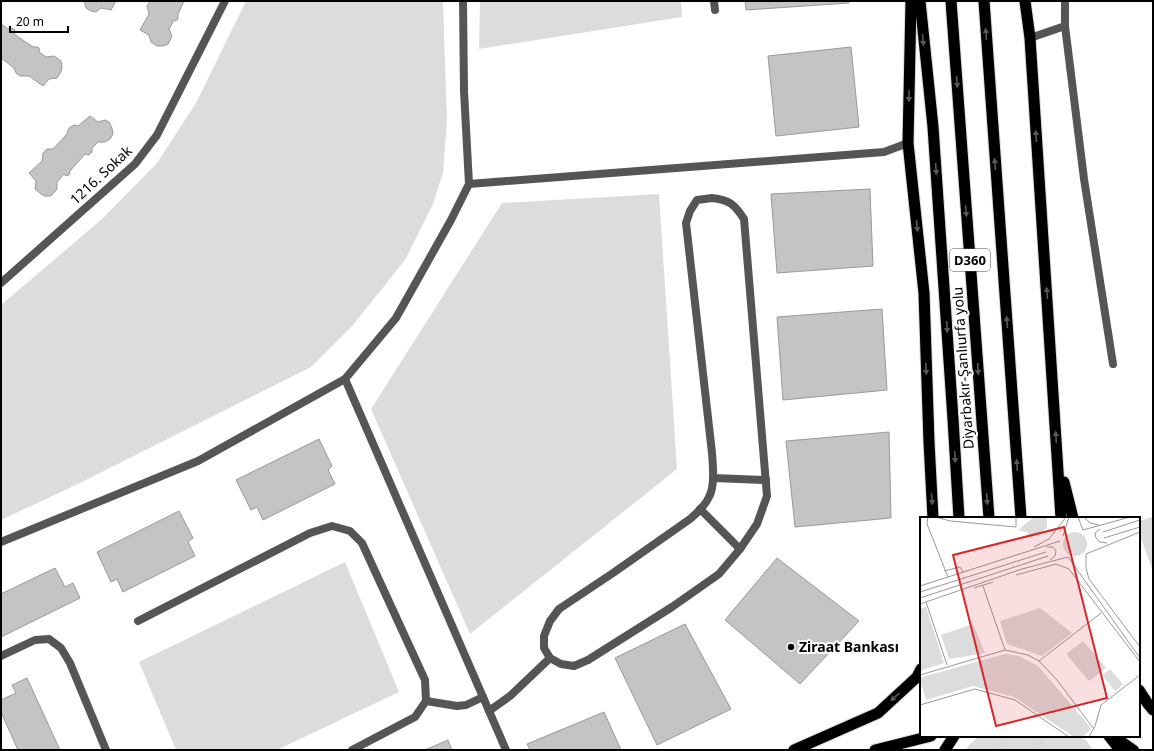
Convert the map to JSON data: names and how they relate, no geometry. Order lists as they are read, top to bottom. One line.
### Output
{"streets":{"highway":["D360","Diyarbakır-Şanlıurfa yolu"],"street":["1216. Sokak"]},"places":["Ziraat Bankası"],"scale_bar":"20 m"}
